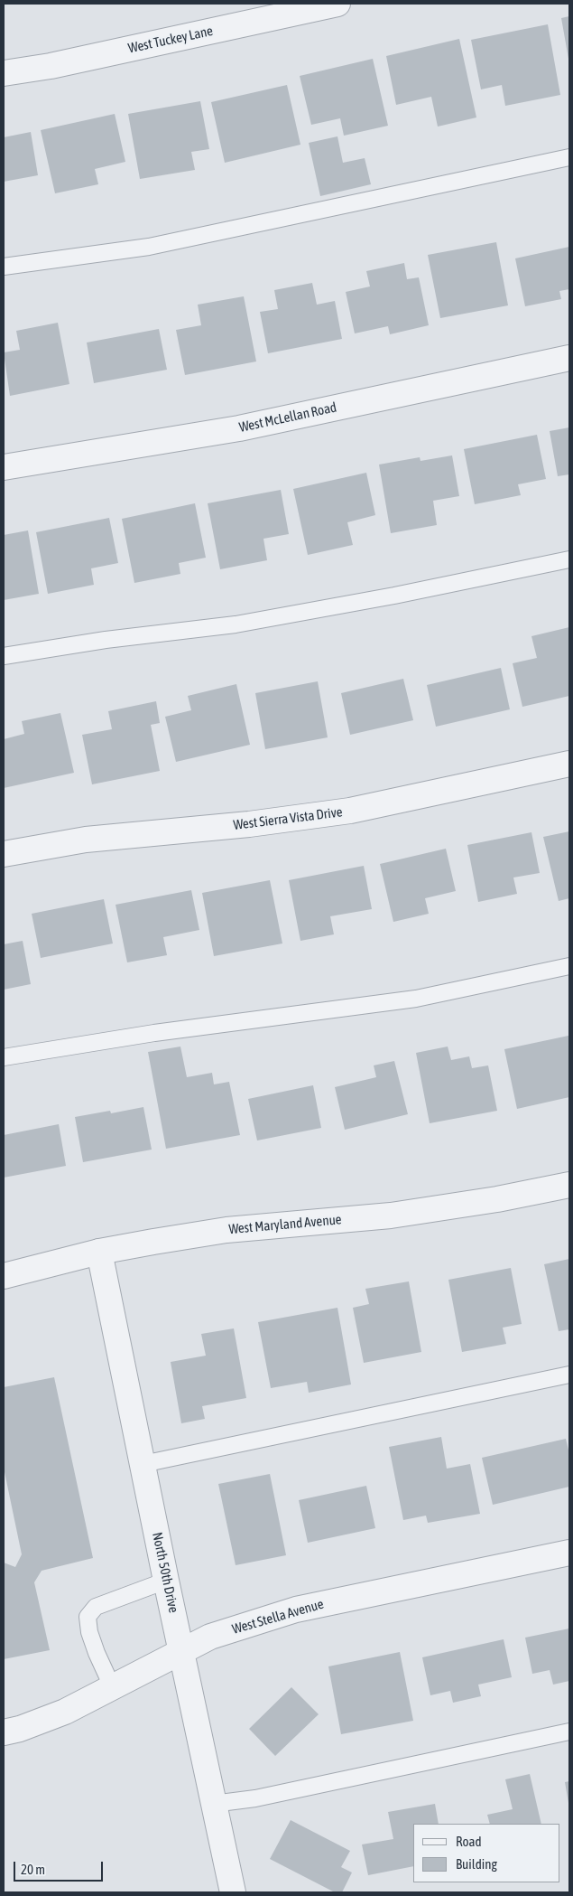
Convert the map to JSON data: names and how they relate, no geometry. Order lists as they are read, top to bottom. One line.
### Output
{"streets":{"street":["West Tuckey Lane","West McLellan Road","West Sierra Vista Drive","West Maryland Avenue","North 50th Drive","West Stella Avenue"]},"crossings":[["West Maryland Avenue","North 50th Drive"],["North 50th Drive","West Stella Avenue"]],"legend":["Road","Building"],"scale_bar":"20 m"}
